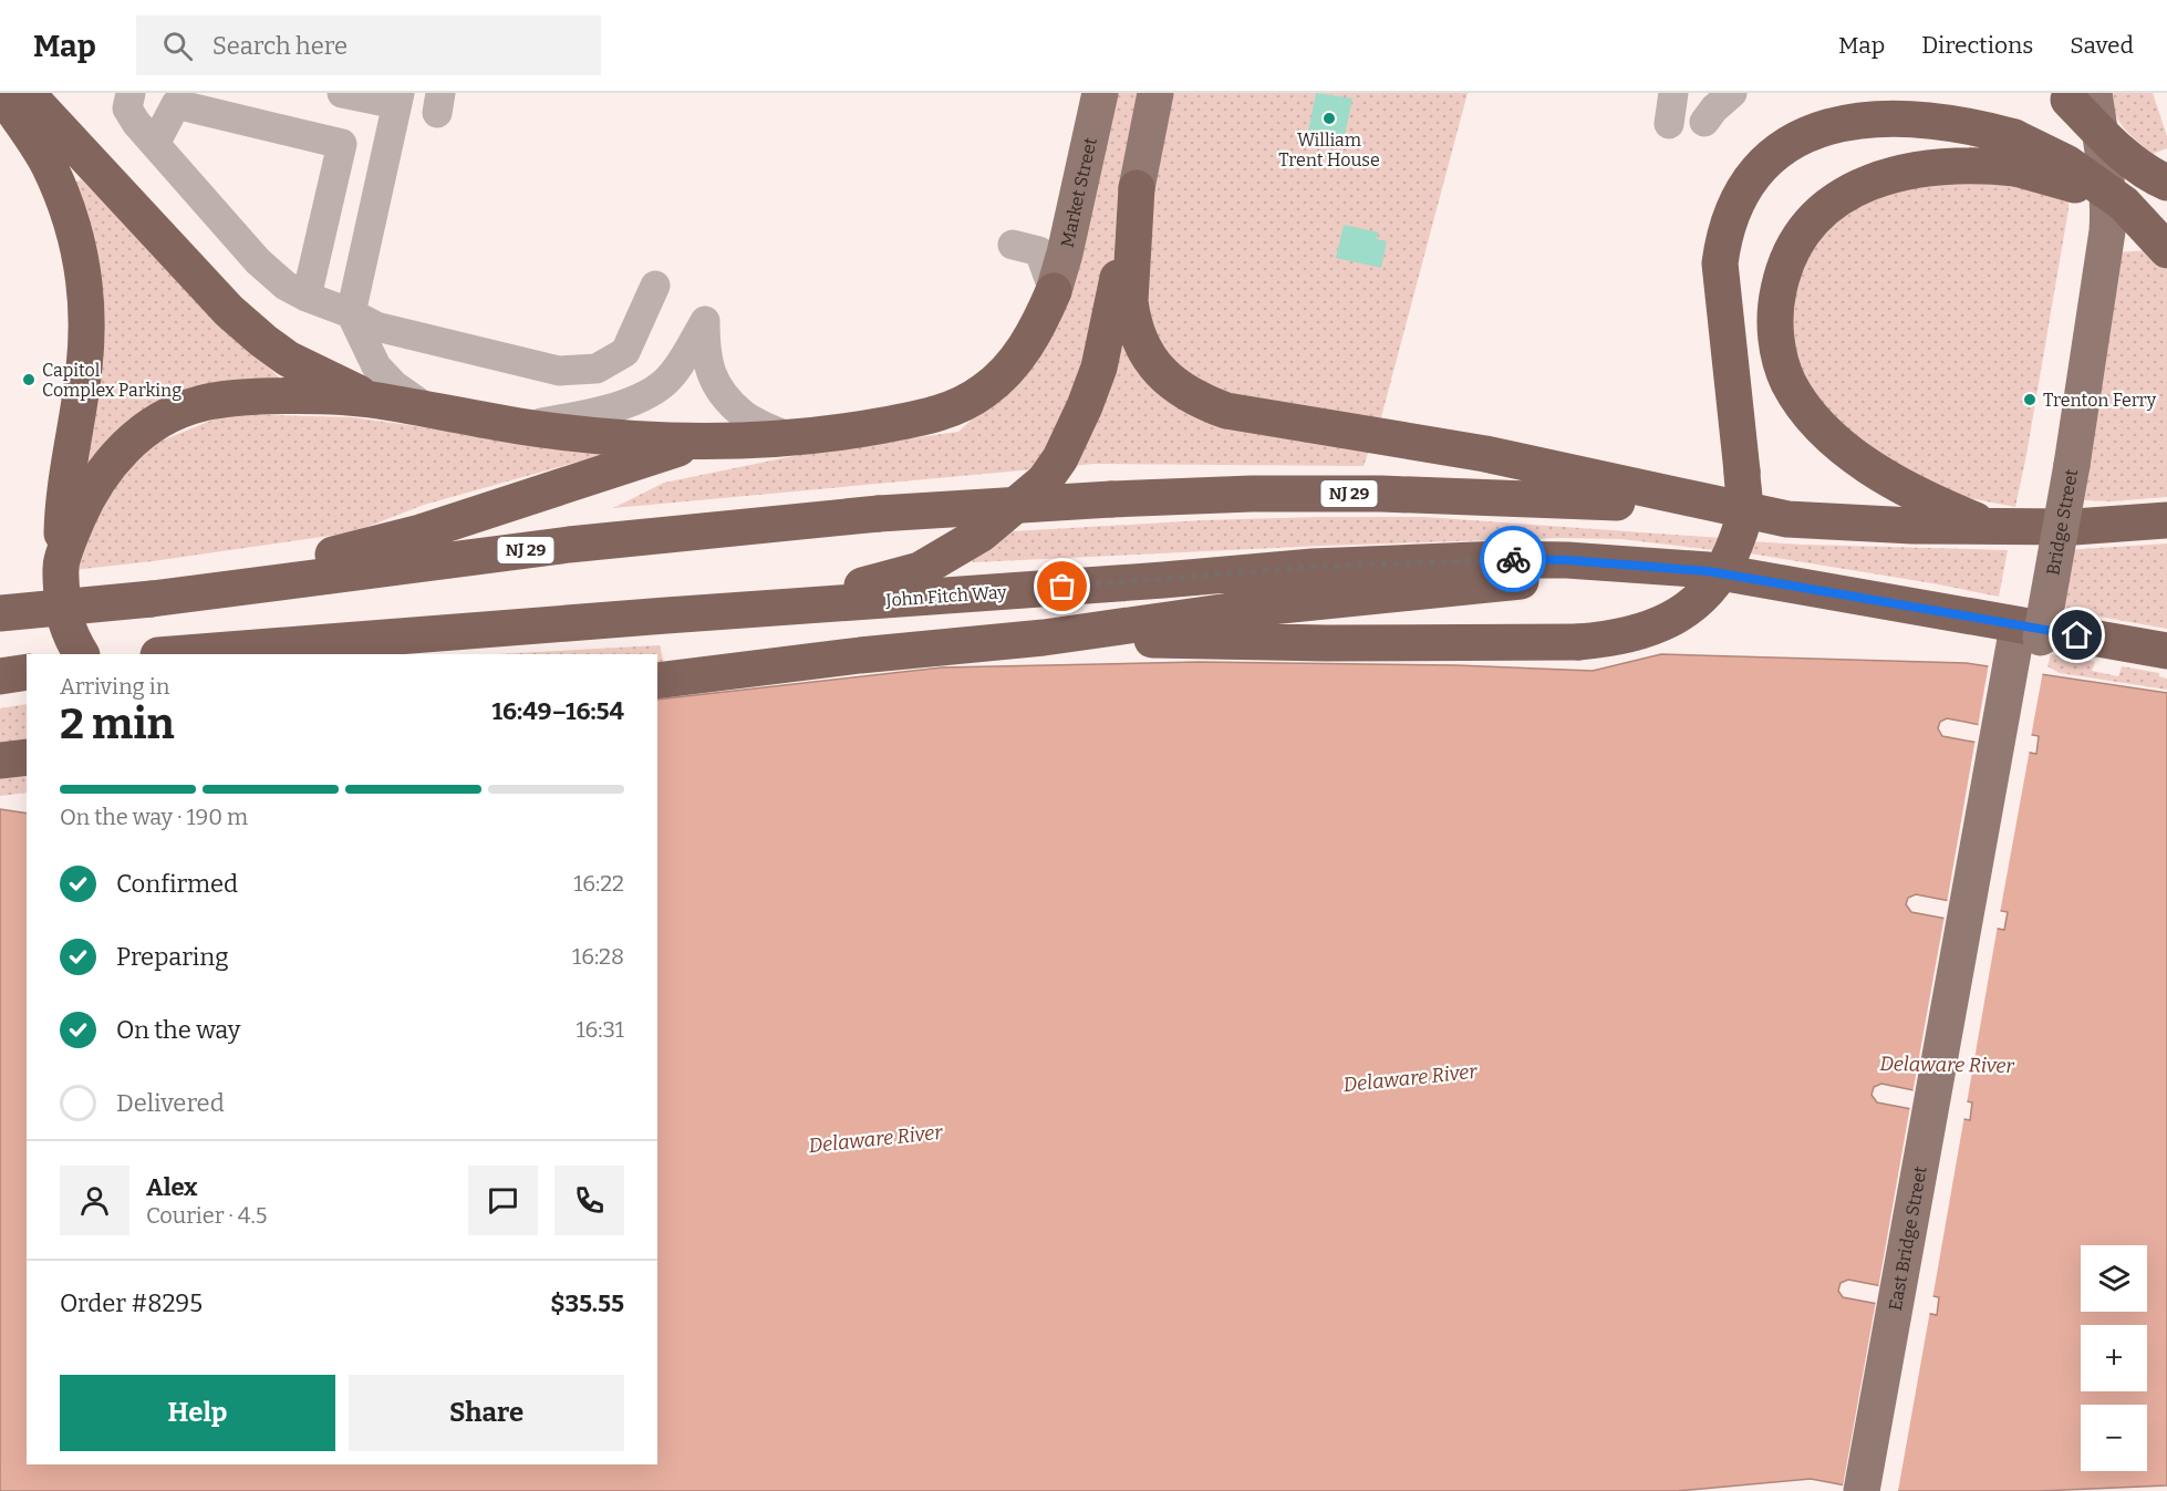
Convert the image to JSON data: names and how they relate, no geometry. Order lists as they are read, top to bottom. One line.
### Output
{"streets":{"highway":["NJ 29","John Fitch Way"],"main road":["Market Street","Bridge Street","East Bridge Street"]},"crossings":[["Bridge Street","East Bridge Street"]],"water":["Delaware River"],"places":["William Trent House","Capitol Complex Parking","Trenton Ferry"],"page":{"header":"Map","search":"Search here","nav":["Map","Directions","Saved"],"heading":["2 min","Arriving in","16:49–16:54"],"panel":["Alex","Courier · 4.5","Order #8295","$35.55"],"bar":"On the way · 190 m","list":[["Confirmed","16:22"],["Preparing","16:28"],["On the way","16:31"],"Delivered"],"map_buttons":["+","−"],"buttons":["Help","Share"]}}
